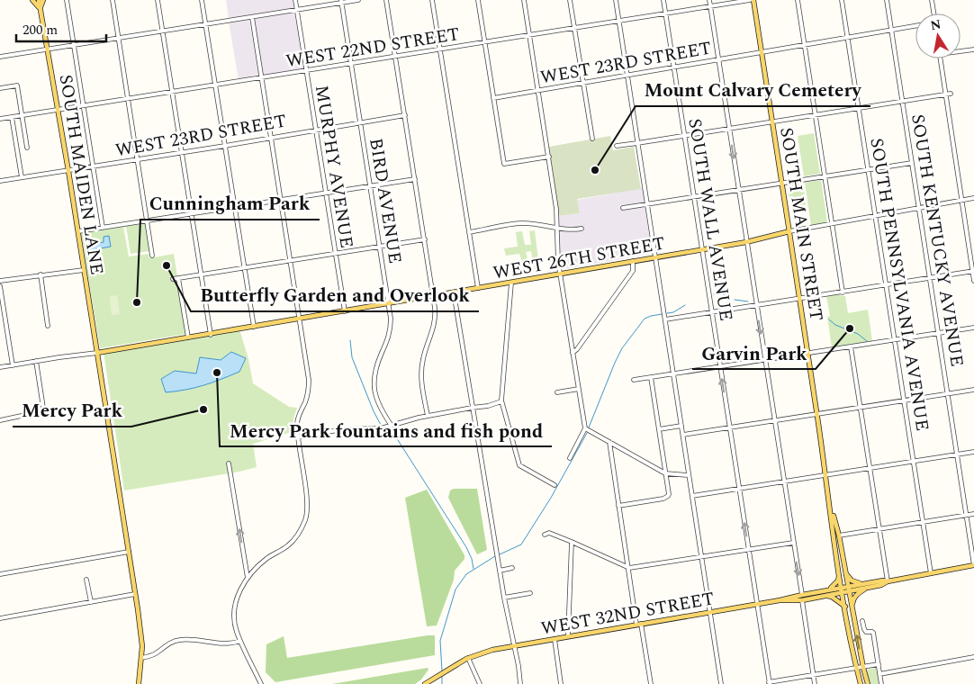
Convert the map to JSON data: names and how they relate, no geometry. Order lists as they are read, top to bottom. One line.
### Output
{"streets":{"main road":["SOUTH MAIDEN LANE","SOUTH MAIN STREET","WEST 26TH STREET","WEST 32ND STREET"],"street":["WEST 22ND STREET","WEST 23RD STREET","MURPHY AVENUE","BIRD AVENUE","SOUTH WALL AVENUE","SOUTH KENTUCKY AVENUE","SOUTH PENNSYLVANIA AVENUE"]},"crossings":[["WEST 22ND STREET","MURPHY AVENUE"],["WEST 22ND STREET","SOUTH MAIDEN LANE"],["WEST 22ND STREET","BIRD AVENUE"],["WEST 22ND STREET","SOUTH WALL AVENUE"],["WEST 23RD STREET","MURPHY AVENUE"],["WEST 23RD STREET","SOUTH MAIDEN LANE"],["WEST 23RD STREET","BIRD AVENUE"],["WEST 23RD STREET","SOUTH WALL AVENUE"],["WEST 23RD STREET","SOUTH MAIN STREET"],["WEST 23RD STREET","SOUTH KENTUCKY AVENUE"],["WEST 23RD STREET","SOUTH PENNSYLVANIA AVENUE"],["MURPHY AVENUE","WEST 26TH STREET"],["SOUTH MAIDEN LANE","WEST 26TH STREET"],["BIRD AVENUE","WEST 26TH STREET"],["SOUTH WALL AVENUE","WEST 26TH STREET"],["SOUTH WALL AVENUE","WEST 32ND STREET"],["SOUTH MAIN STREET","WEST 26TH STREET"],["SOUTH MAIN STREET","WEST 32ND STREET"]],"places":["Mount Calvary Cemetery","Butterfly Garden and Overlook","Cunningham Park","Garvin Park","Mercy Park fountains and fish pond","Mercy Park"],"scale_bar":"200 m","north":"top"}
